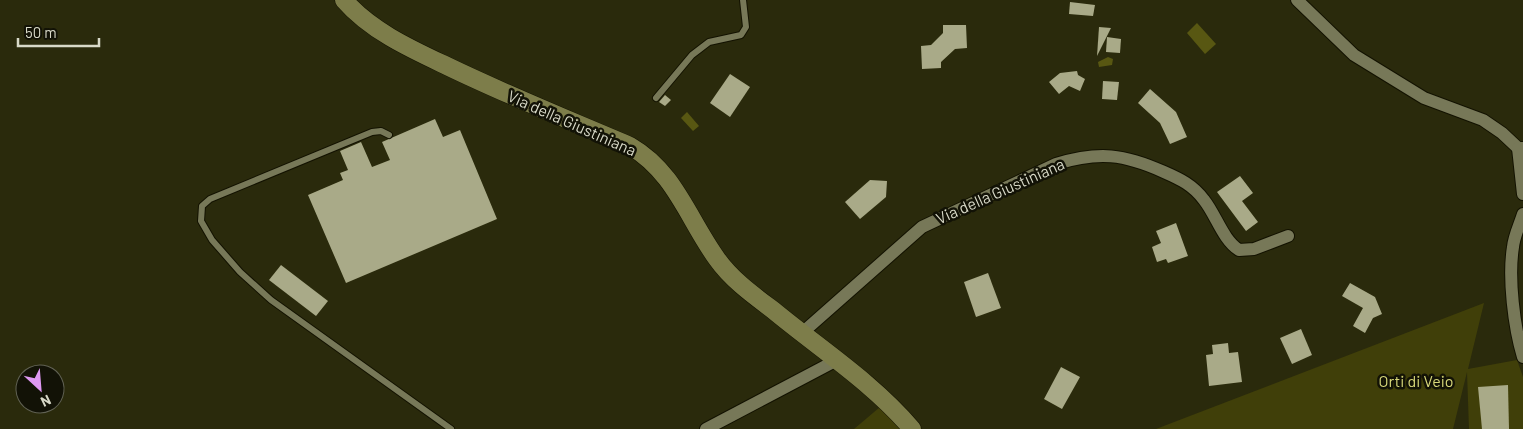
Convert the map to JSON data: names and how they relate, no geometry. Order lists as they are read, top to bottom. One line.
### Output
{"streets":{"street":["Via della Giustiniana"]},"parks":["Orti di Veio"],"scale_bar":"50 m","north":"bottom right"}
